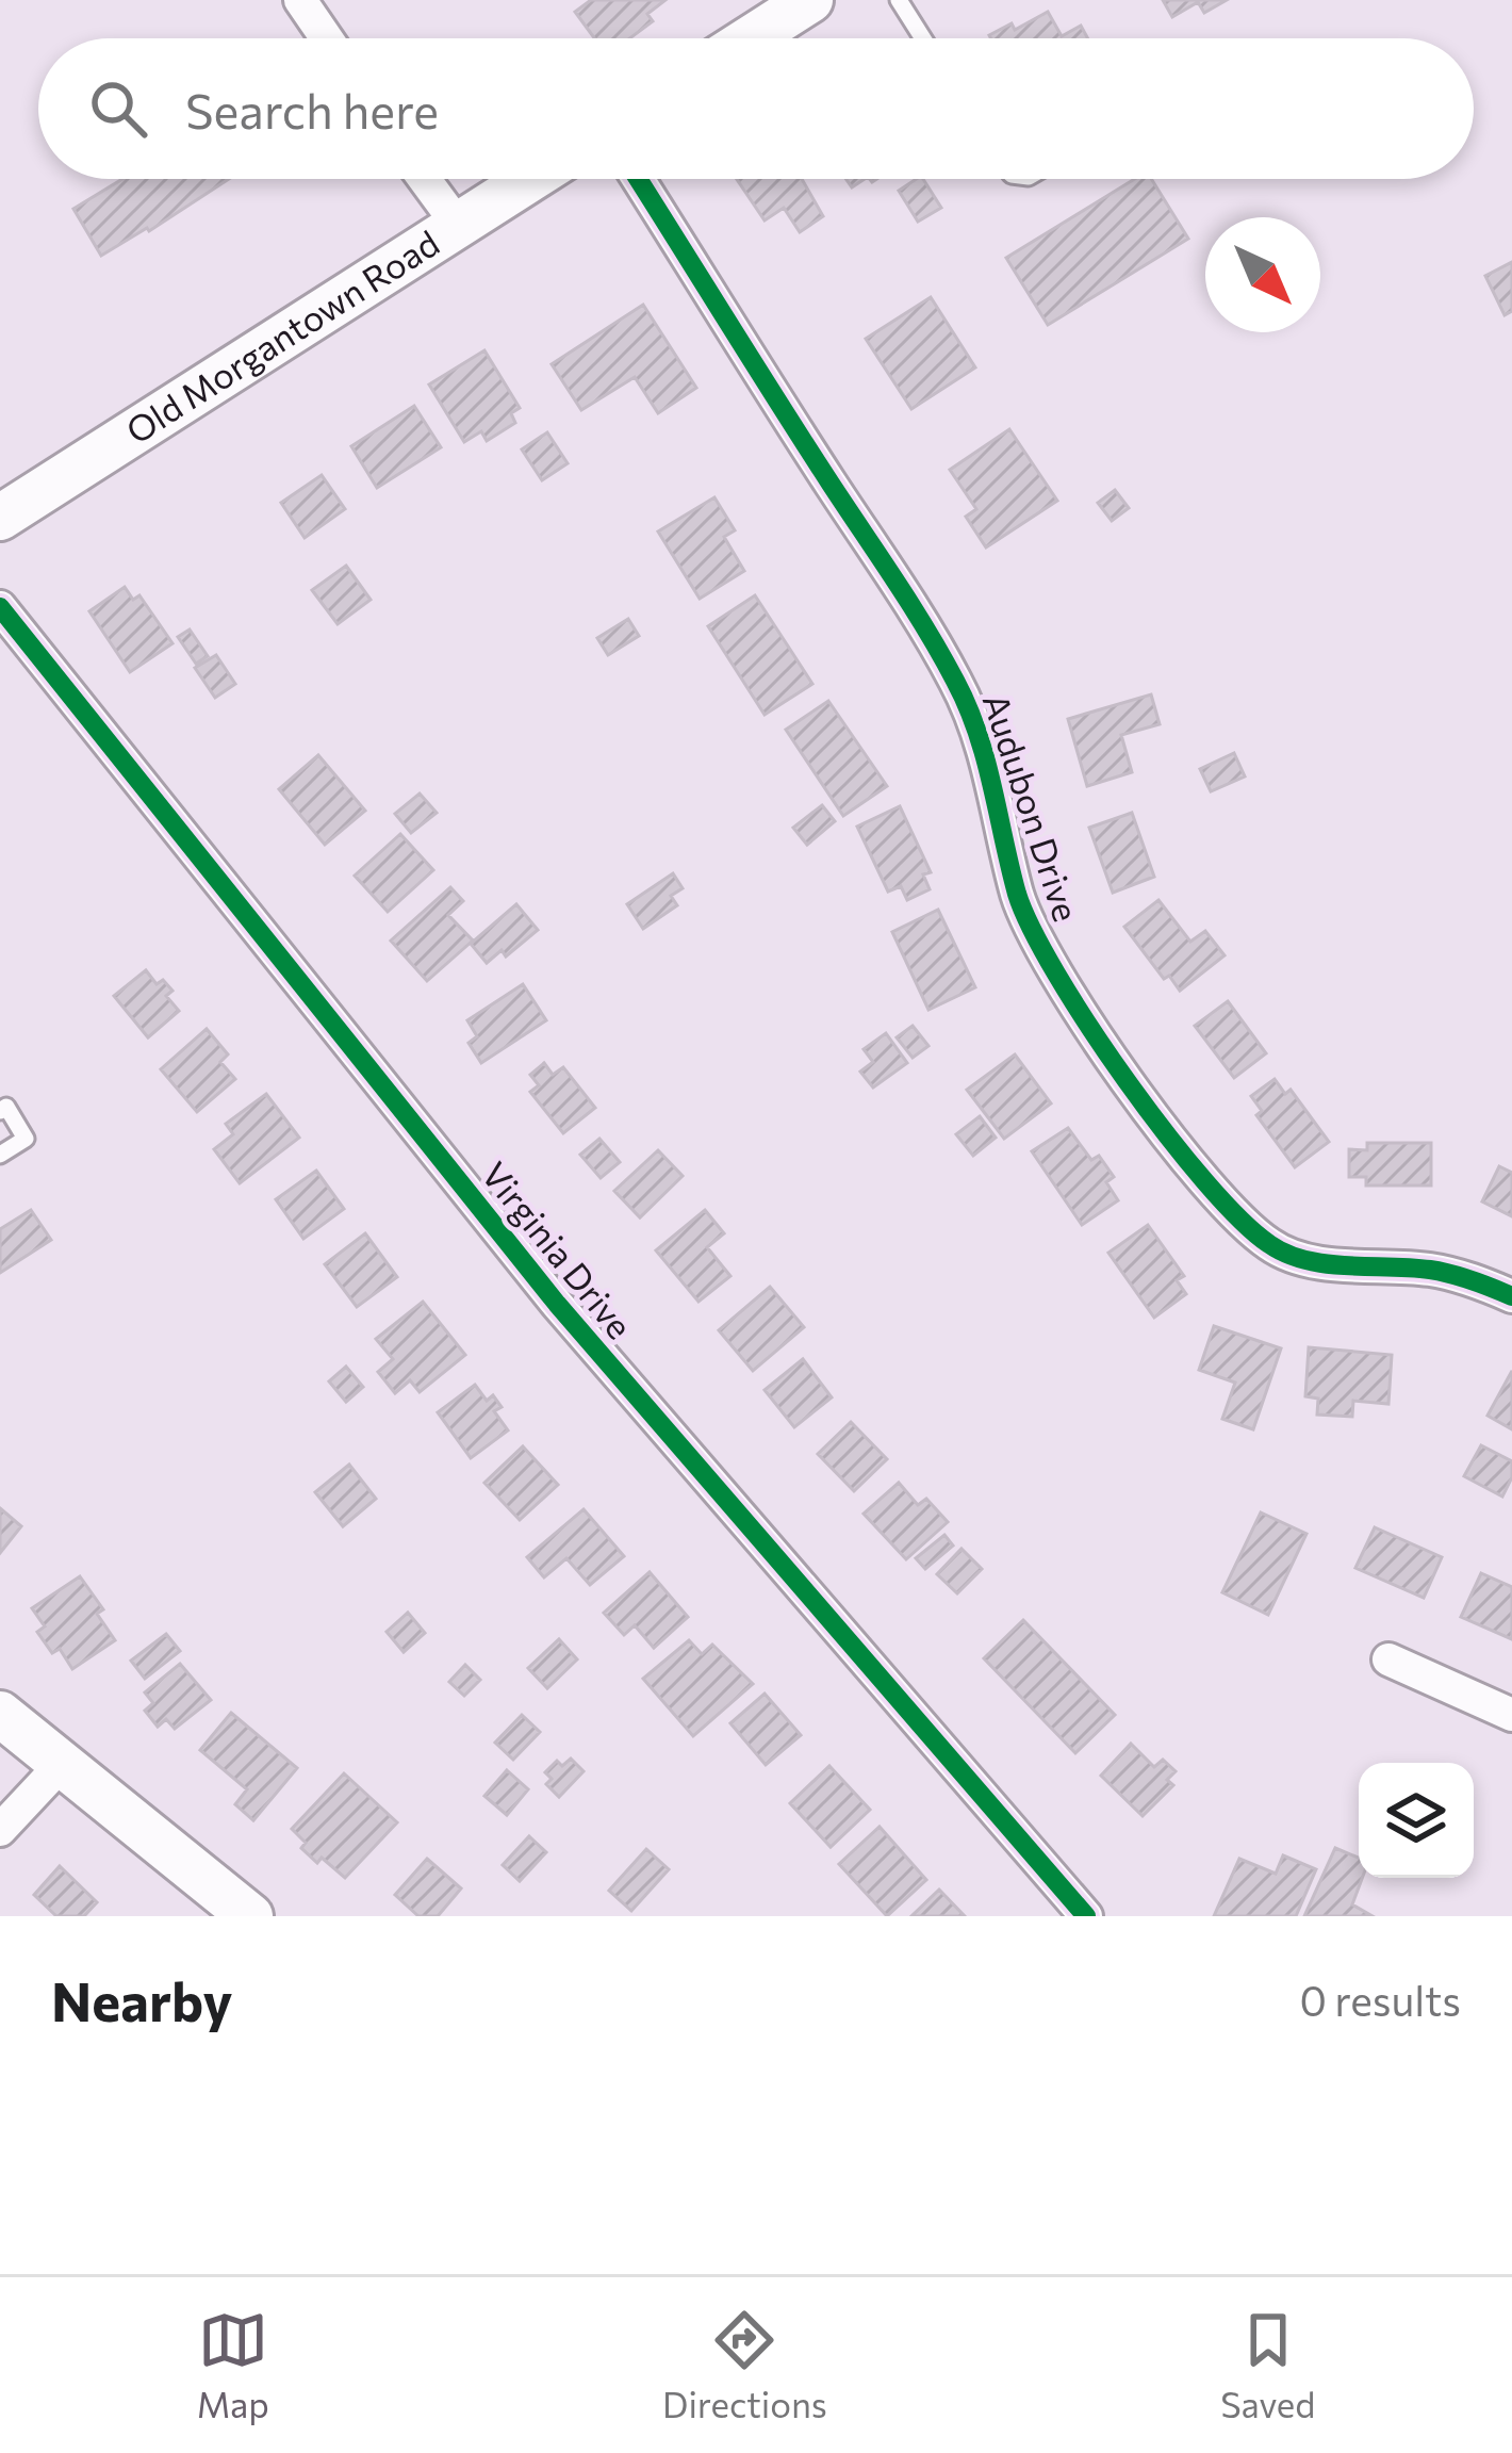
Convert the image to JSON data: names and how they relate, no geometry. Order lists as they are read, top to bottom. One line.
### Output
{"streets":{"street":["Old Morgantown Road","Audubon Drive","Virginia Drive"]},"north":"bottom right","page":{"search":"Search here","heading":["Nearby","0 results"],"nav":["Map","Directions","Saved"]}}
